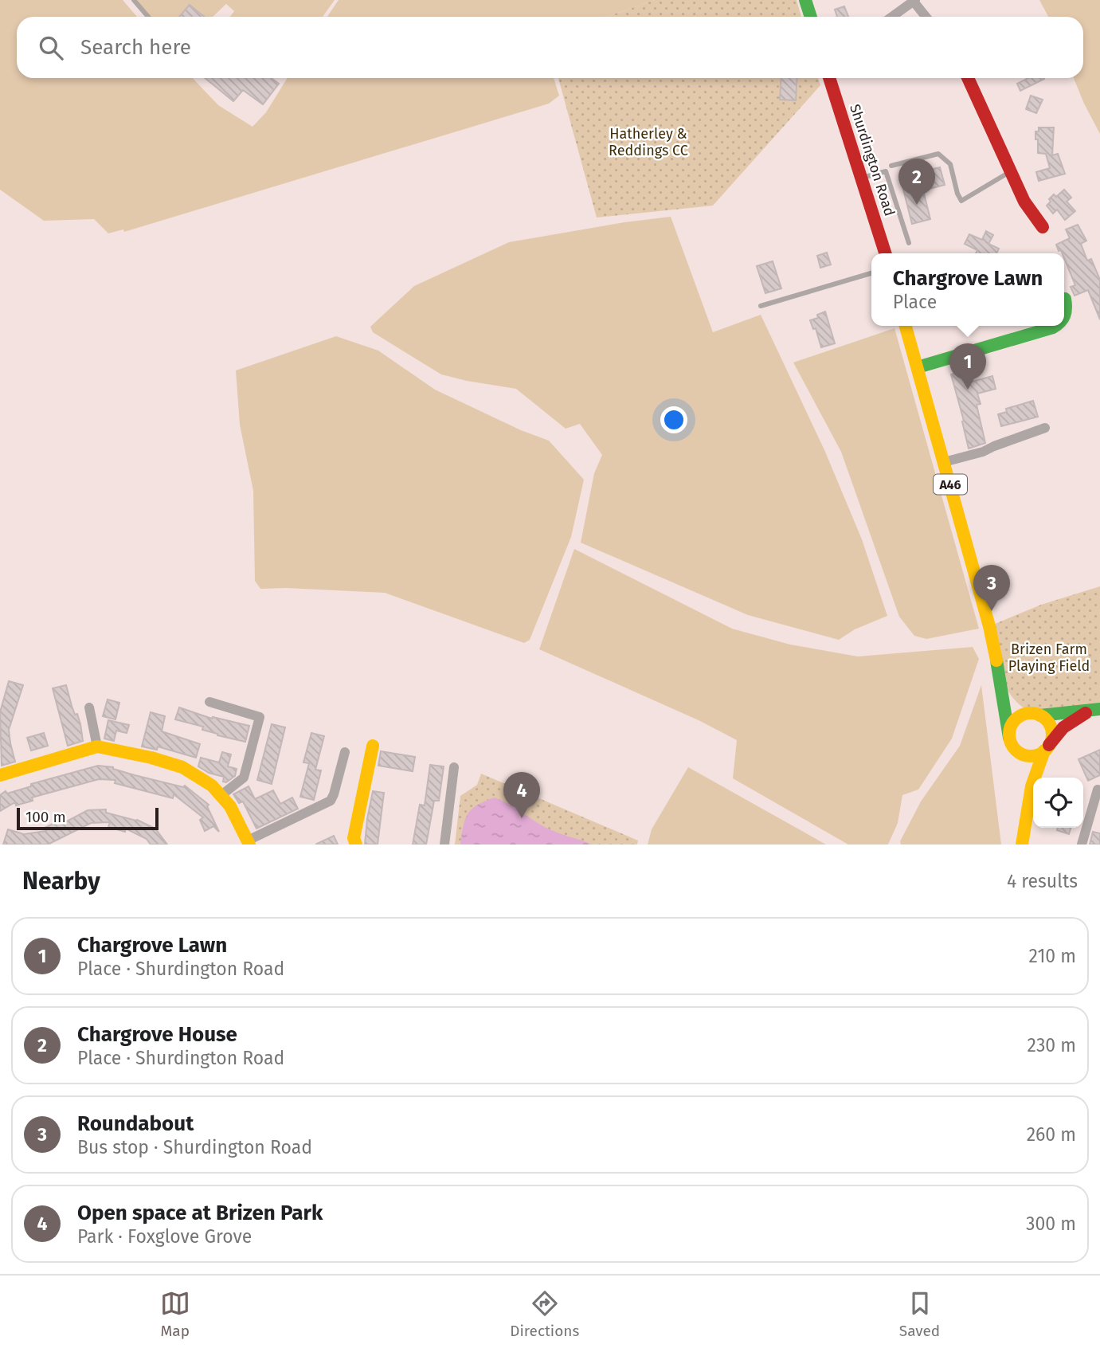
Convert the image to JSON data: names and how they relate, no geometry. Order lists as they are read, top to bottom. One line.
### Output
{"streets":{"main road":["Shurdington Road","A46"]},"parks":["Hatherley & Reddings CC","Brizen Farm Playing Field"],"scale_bar":"100 m","page":{"search":"Search here","pins":["2","1","3","4"],"popup":["Chargrove Lawn","Place"],"scale":"100 m","heading":["Nearby","4 results"],"list":[{"mark":"1","name":"Chargrove Lawn","note":"Place · Shurdington Road","value":"210 m"},{"mark":"2","name":"Chargrove House","note":"Place · Shurdington Road","value":"230 m"},{"mark":"3","name":"Roundabout","note":"Bus stop · Shurdington Road","value":"260 m"},{"mark":"4","name":"Open space at Brizen Park","note":"Park · Foxglove Grove","value":"300 m"}],"nav":["Map","Directions","Saved"]}}
